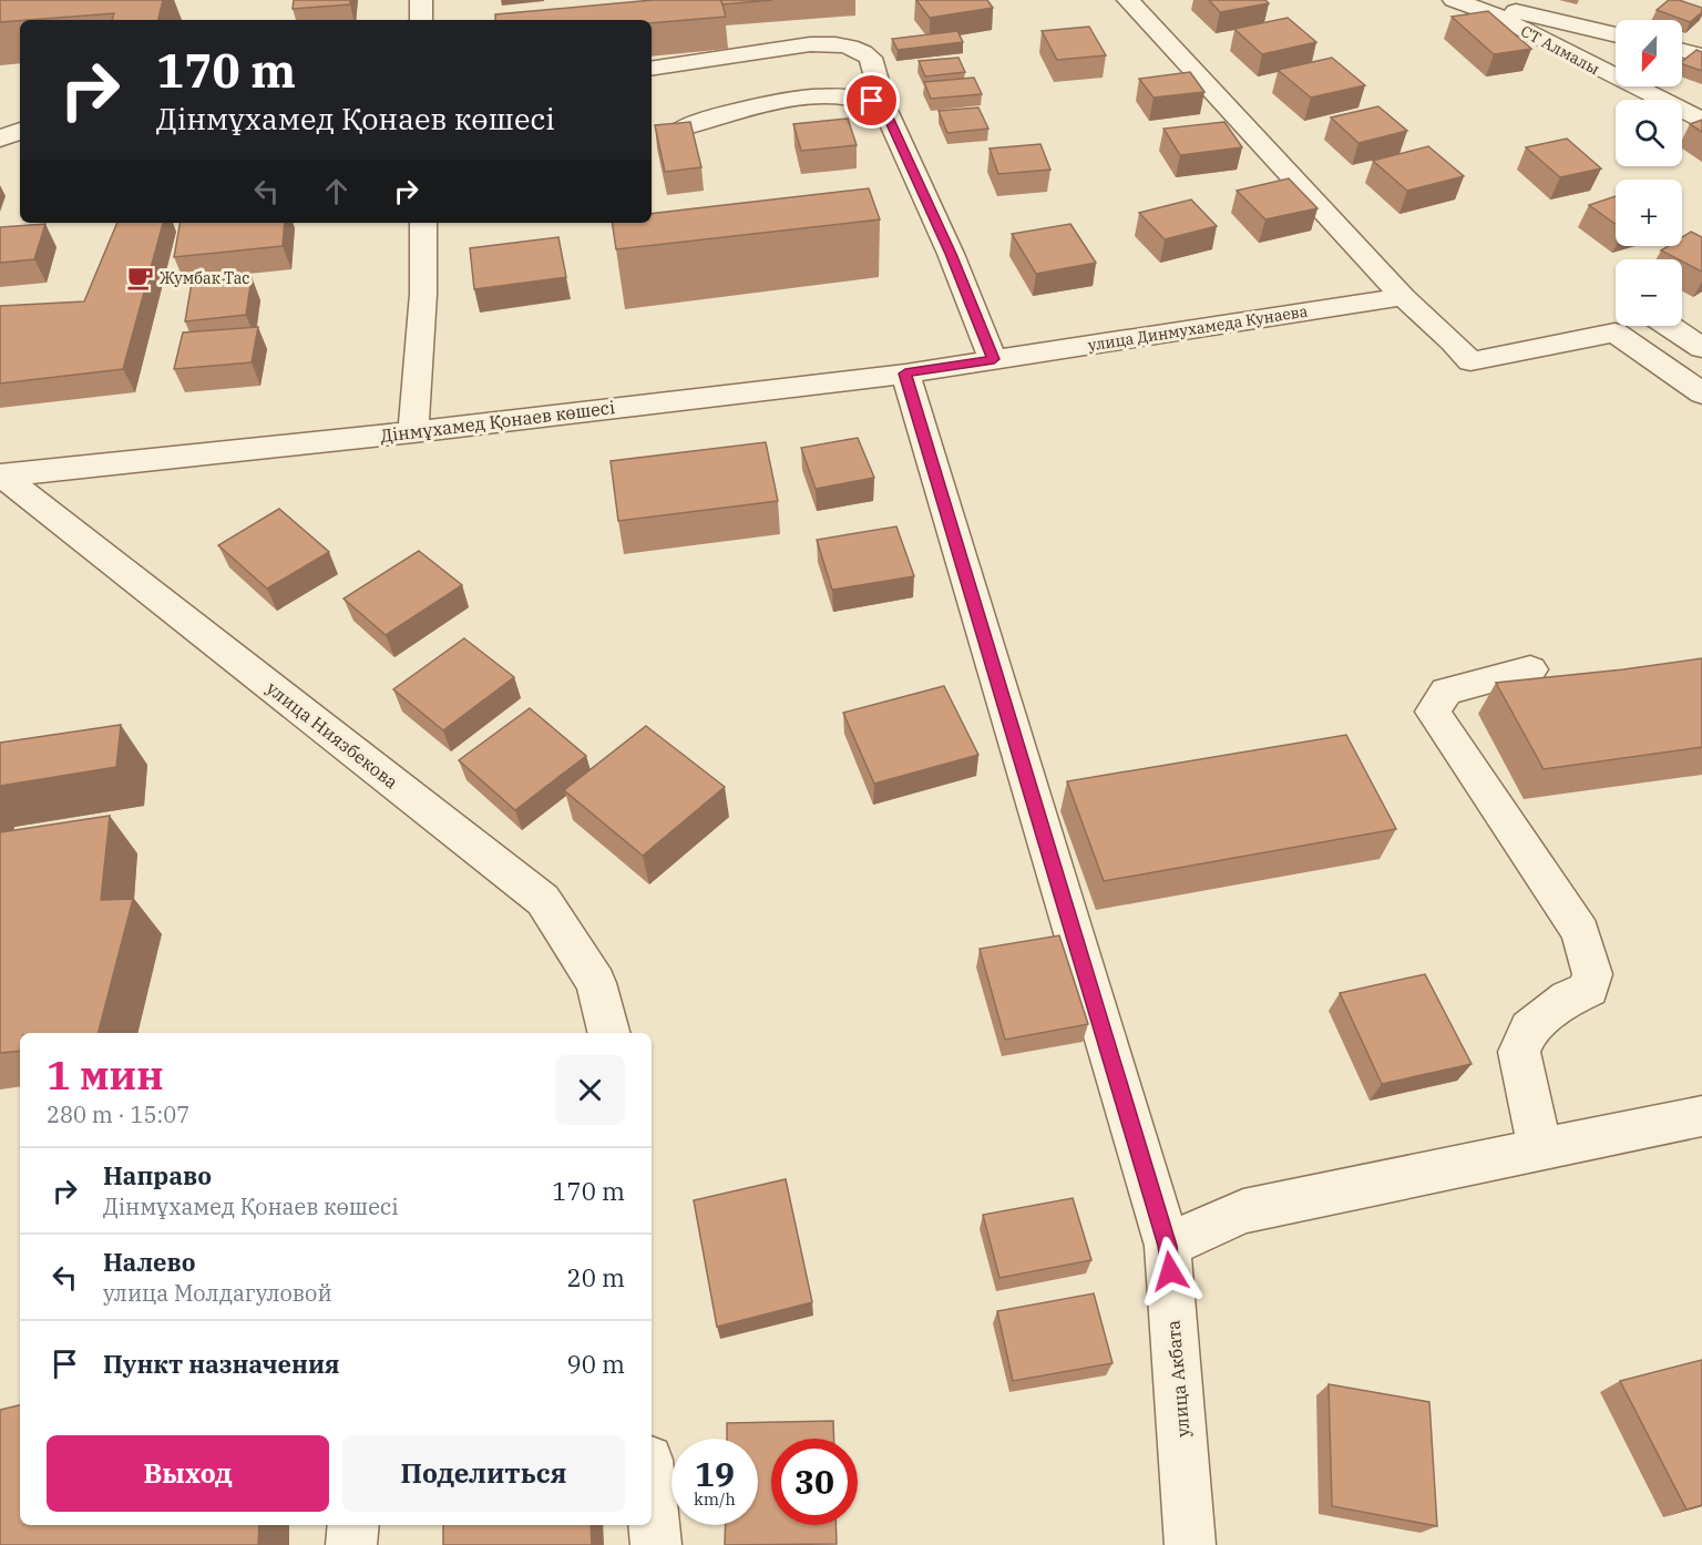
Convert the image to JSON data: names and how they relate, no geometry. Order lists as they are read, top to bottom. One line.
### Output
{"streets":{"street":["СТ Алмалы","улица Динмухамеда Кунаева","Дінмұхамед Қонаев көшесі","улица Ниязбекова","улица Акбата"]},"crossings":[["улица Динмухамеда Кунаева","Дінмұхамед Қонаев көшесі"],["Дінмұхамед Қонаев көшесі","улица Ниязбекова"],["Дінмұхамед Қонаев көшесі","улица Акбата"]],"places":{"cafe":["Жумбак Тас"]},"north":"bottom","page":{"map_buttons":["+","−"],"turn":["170 m","Дінмұхамед Қонаев көшесі"],"heading":["1 мин","280 m · 15:07"],"list":[{"name":"Направо","note":"Дінмұхамед Қонаев көшесі","value":"170 m"},{"name":"Налево","note":"улица Молдагуловой","value":"20 m"},{"name":"Пункт назначения","value":"90 m"}],"buttons":["Выход","Поделиться"],"speed":"19 km/h","limit":"30"}}
